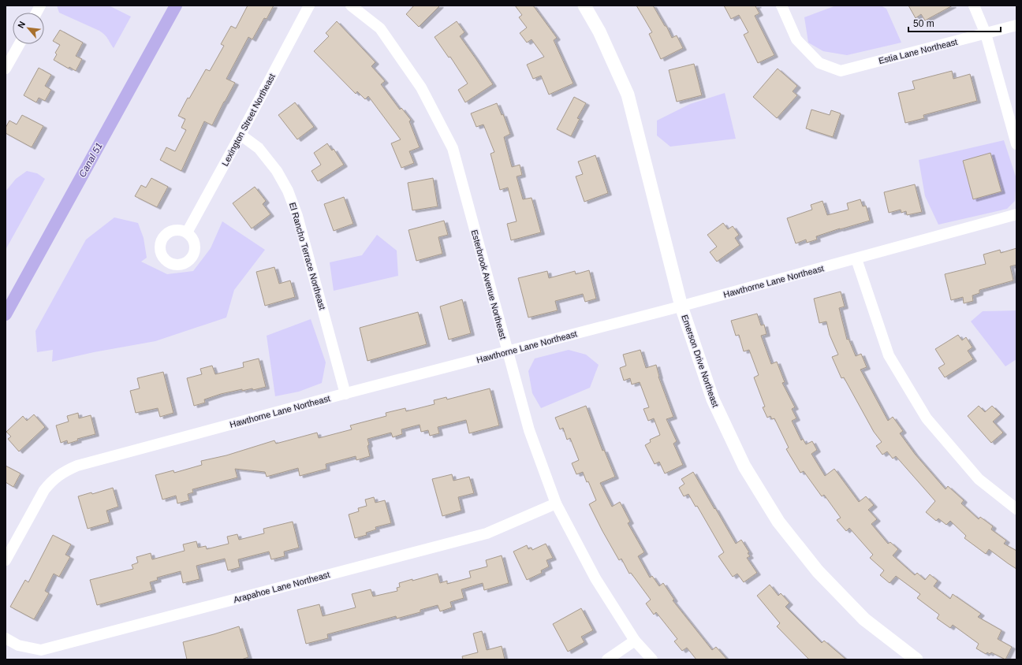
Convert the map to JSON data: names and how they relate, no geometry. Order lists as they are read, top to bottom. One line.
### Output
{"streets":{"street":["Estia Lane Northeast","Lexington Street Northeast","El Rancho Terrace Northeast","Hawthorne Lane Northeast","Esterbrook Avenue Northeast","Emerson Drive Northeast","Arapahoe Lane Northeast"]},"crossings":[["Lexington Street Northeast","El Rancho Terrace Northeast"],["El Rancho Terrace Northeast","Hawthorne Lane Northeast"],["Hawthorne Lane Northeast","Esterbrook Avenue Northeast"],["Hawthorne Lane Northeast","Emerson Drive Northeast"],["Esterbrook Avenue Northeast","Arapahoe Lane Northeast"]],"water":["Canal 51"],"scale_bar":"50 m","north":"top left"}
